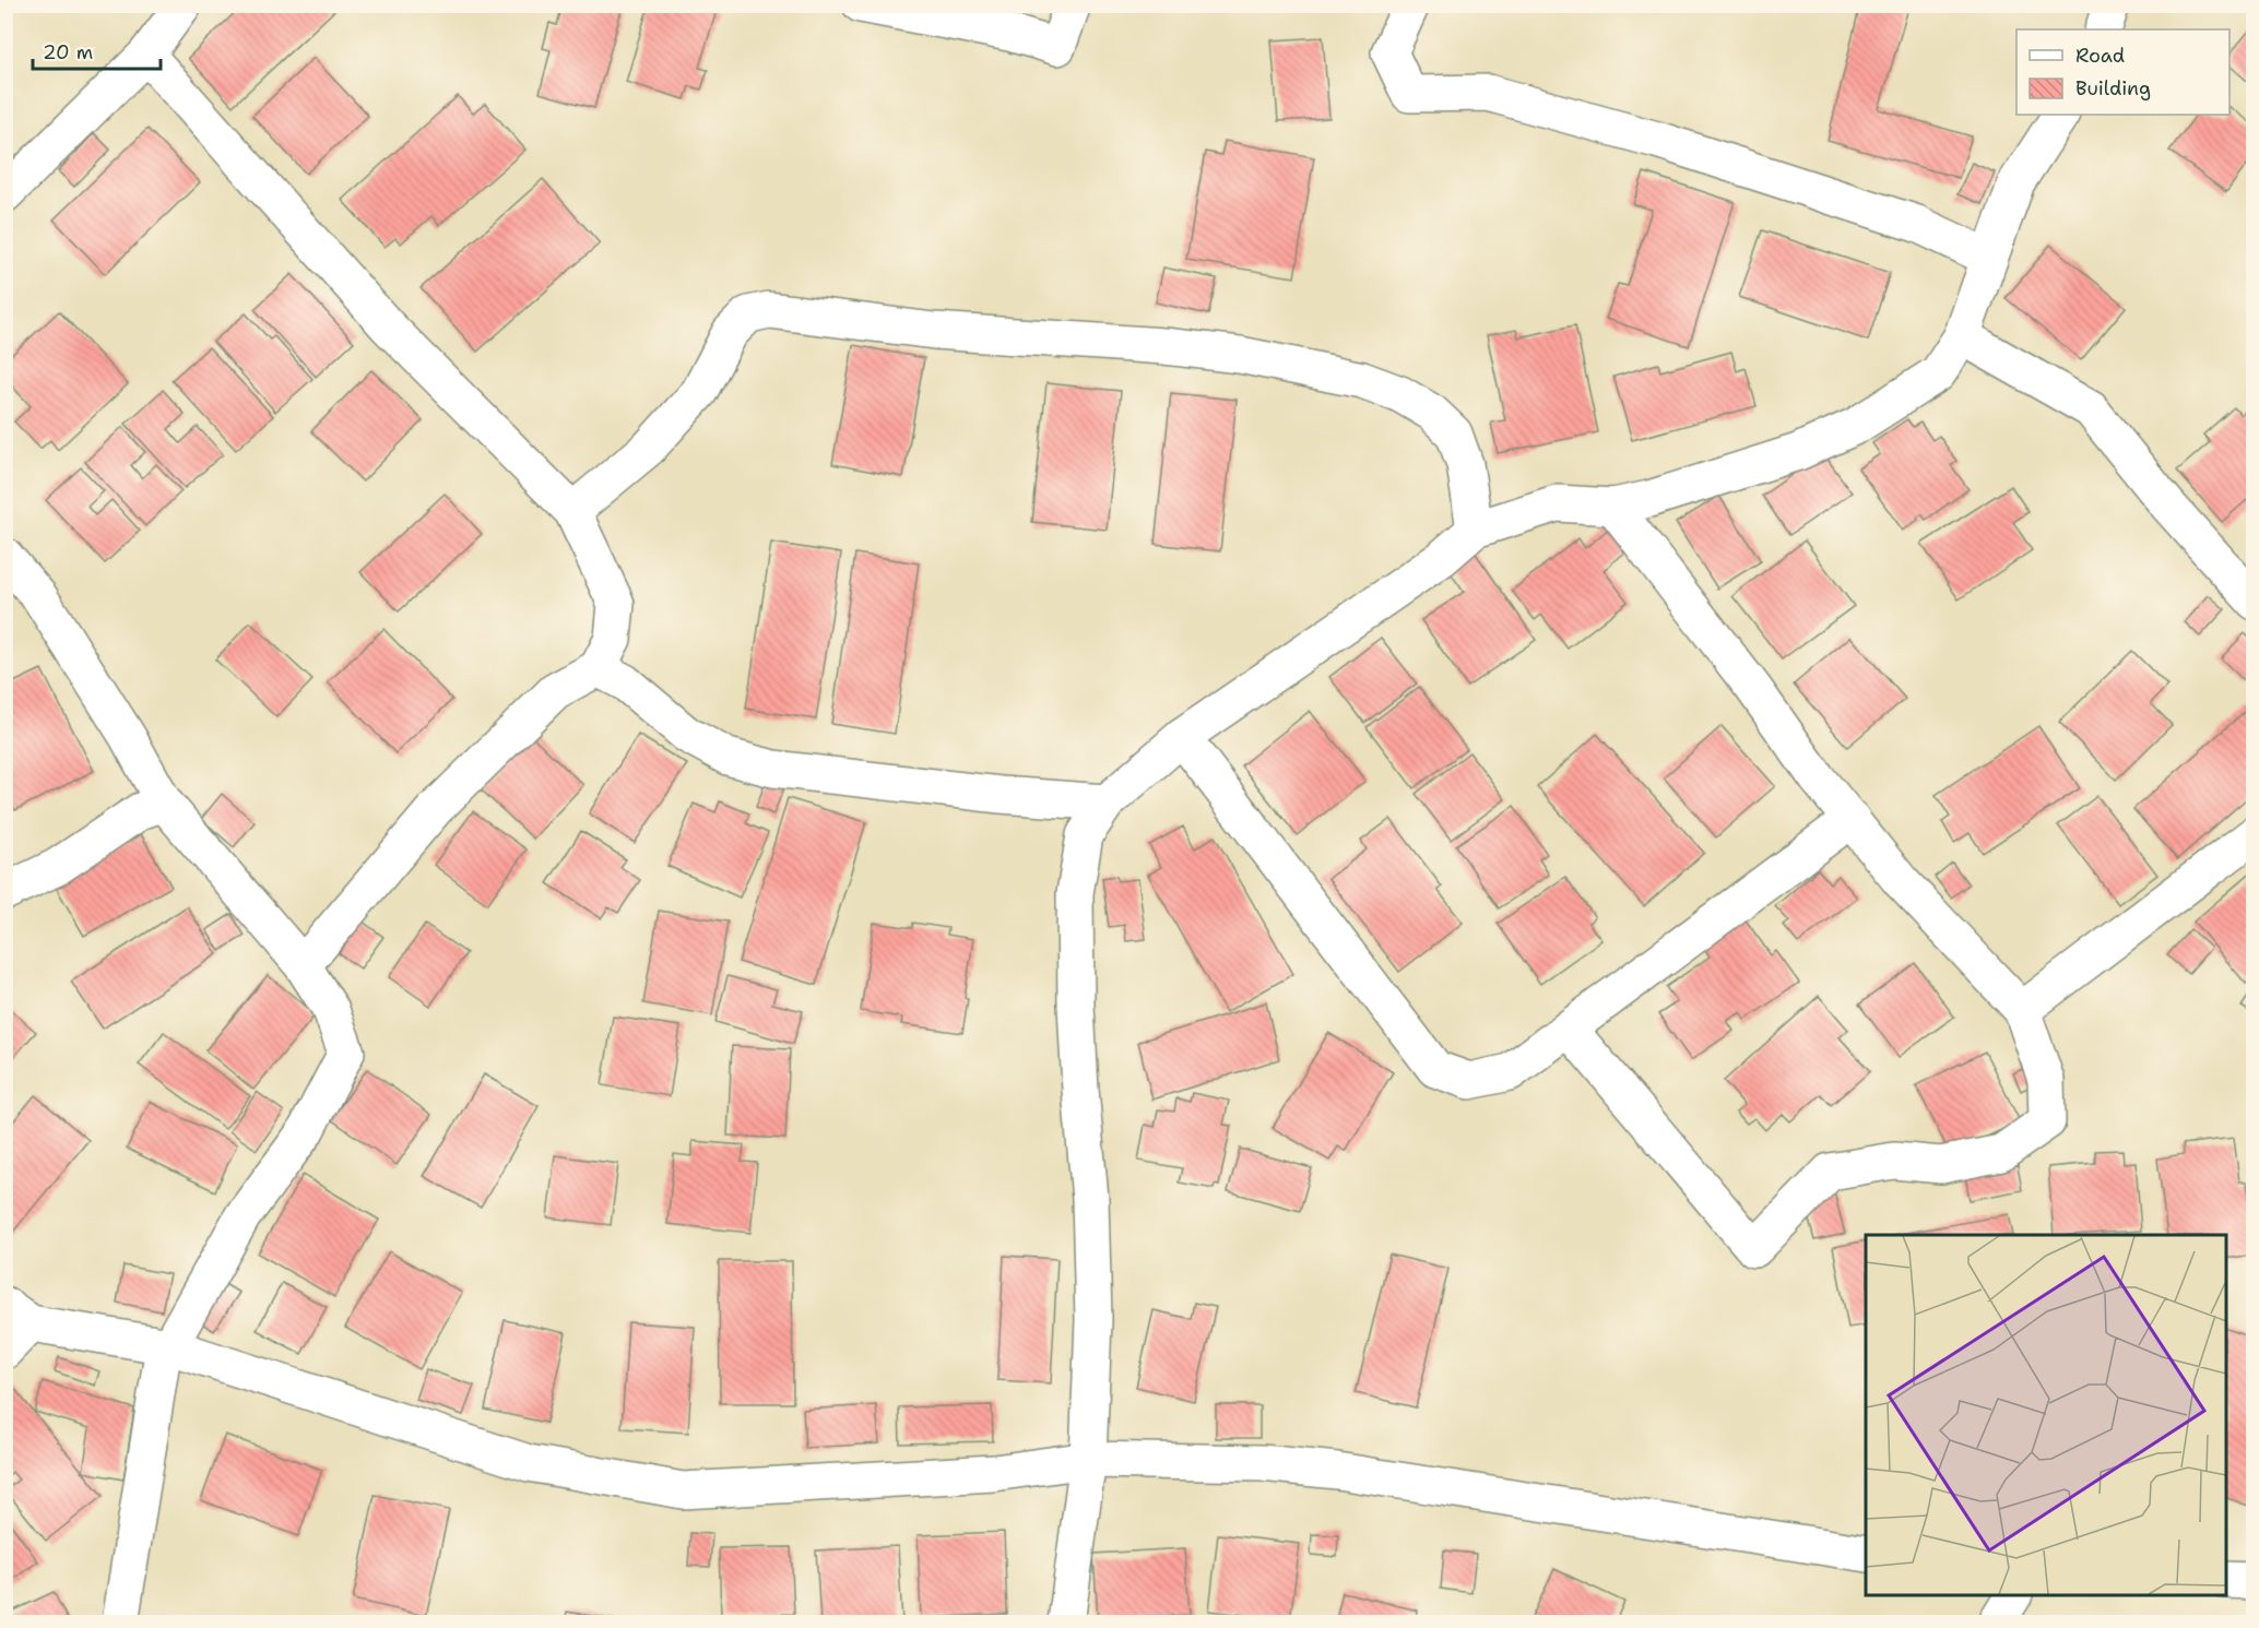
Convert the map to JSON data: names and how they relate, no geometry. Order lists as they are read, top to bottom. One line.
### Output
{"legend":["Road","Building"],"scale_bar":"20 m"}
